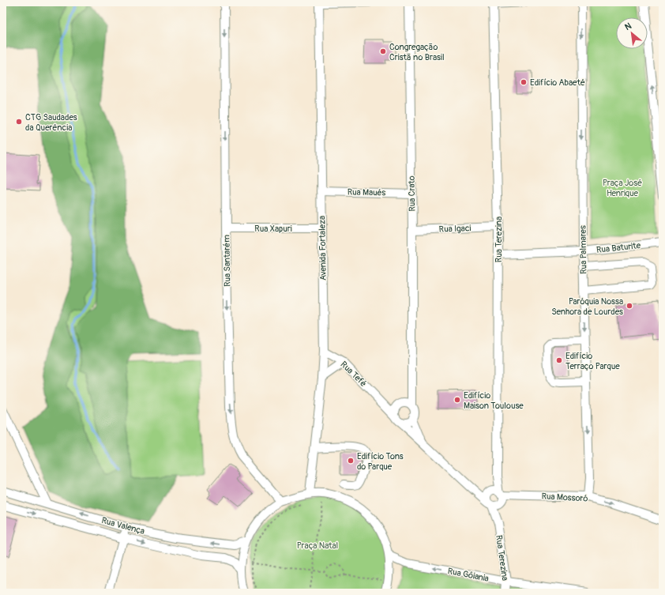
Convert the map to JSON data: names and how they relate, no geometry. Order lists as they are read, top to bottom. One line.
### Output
{"streets":{"street":["Rua Maués","Rua Crato","Rua Xapuri","Rua Igaci","Rua Terezina","Rua Baturite","Avenida Fortaleza","Rua Palmares","Rua Santarém","Rua Tefé","Rua Mossoró","Rua Valença","Rua Gôiania"]},"crossings":[["Rua Maués","Rua Crato"],["Rua Maués","Avenida Fortaleza"],["Rua Crato","Rua Igaci"],["Rua Crato","Rua Tefé"],["Rua Xapuri","Avenida Fortaleza"],["Rua Xapuri","Rua Santarém"],["Rua Igaci","Rua Terezina"],["Rua Terezina","Rua Baturite"],["Rua Terezina","Rua Tefé"],["Rua Terezina","Rua Mossoró"],["Rua Terezina","Rua Gôiania"],["Rua Baturite","Rua Palmares"],["Avenida Fortaleza","Rua Tefé"],["Rua Palmares","Rua Mossoró"],["Rua Tefé","Rua Mossoró"]],"one_way":["Rua Palmares","Rua Santarém","Rua Mossoró","Rua Gôiania"],"parks":["Praça José Henrique","Praça Natal"],"places":["Congregação Cristã no Brasil","Edifício Abaeté","CTG Saudades da Querência","Paróquia Nossa Senhora de Lourdes","Edifício Terraço Parque","Edifício Maison Toulouse","Edifício Tons do Parque"],"north":"top left"}
